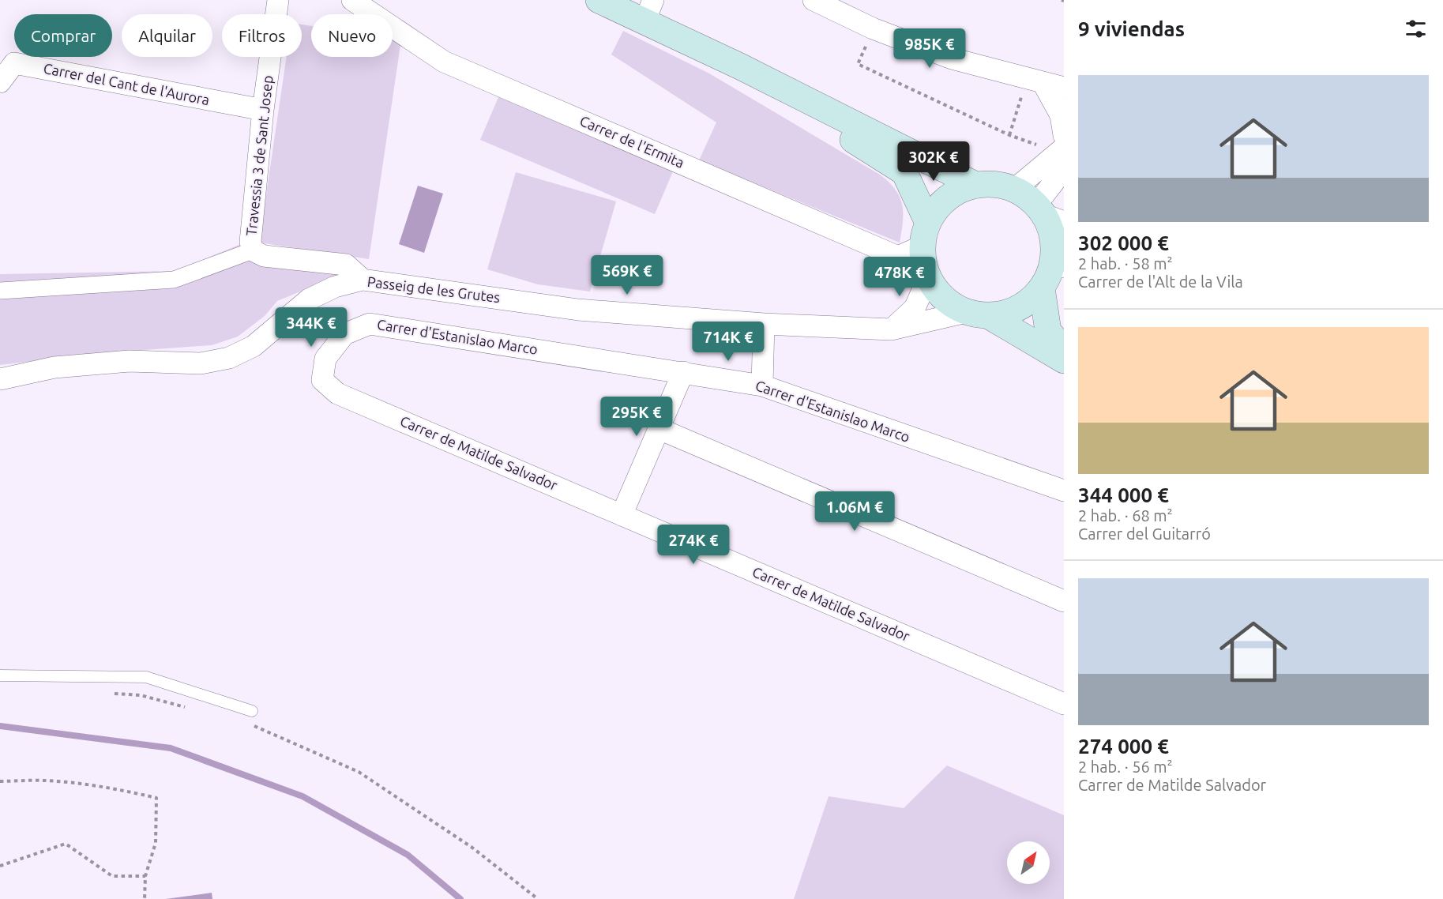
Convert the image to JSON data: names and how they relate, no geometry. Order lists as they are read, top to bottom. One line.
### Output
{"streets":{"street":["Carrer del Cant de l'Aurora","Carrer de l'Ermita","Travessia 3 de Sant Josep","Passeig de les Grutes","Carrer d'Estanislao Marco","Carrer de Matilde Salvador"]},"crossings":[["Carrer del Cant de l'Aurora","Travessia 3 de Sant Josep"],["Carrer de l'Ermita","Passeig de les Grutes"],["Travessia 3 de Sant Josep","Passeig de les Grutes"],["Carrer d'Estanislao Marco","Carrer de Matilde Salvador"]],"north":"top right","page":{"heading":"9 viviendas","chip":["Comprar","Alquilar","Filtros","Nuevo"],"price":["985K €","302K €","569K €","478K €","344K €","714K €","295K €","1.06M €","274K €"],"list":[{"name":"302 000 €","note":"2 hab. · 58 m² · Carrer de l'Alt de la Vila"},{"name":"344 000 €","note":"2 hab. · 68 m² · Carrer del Guitarró"},{"name":"274 000 €","note":"2 hab. · 56 m² · Carrer de Matilde Salvador"}]}}
